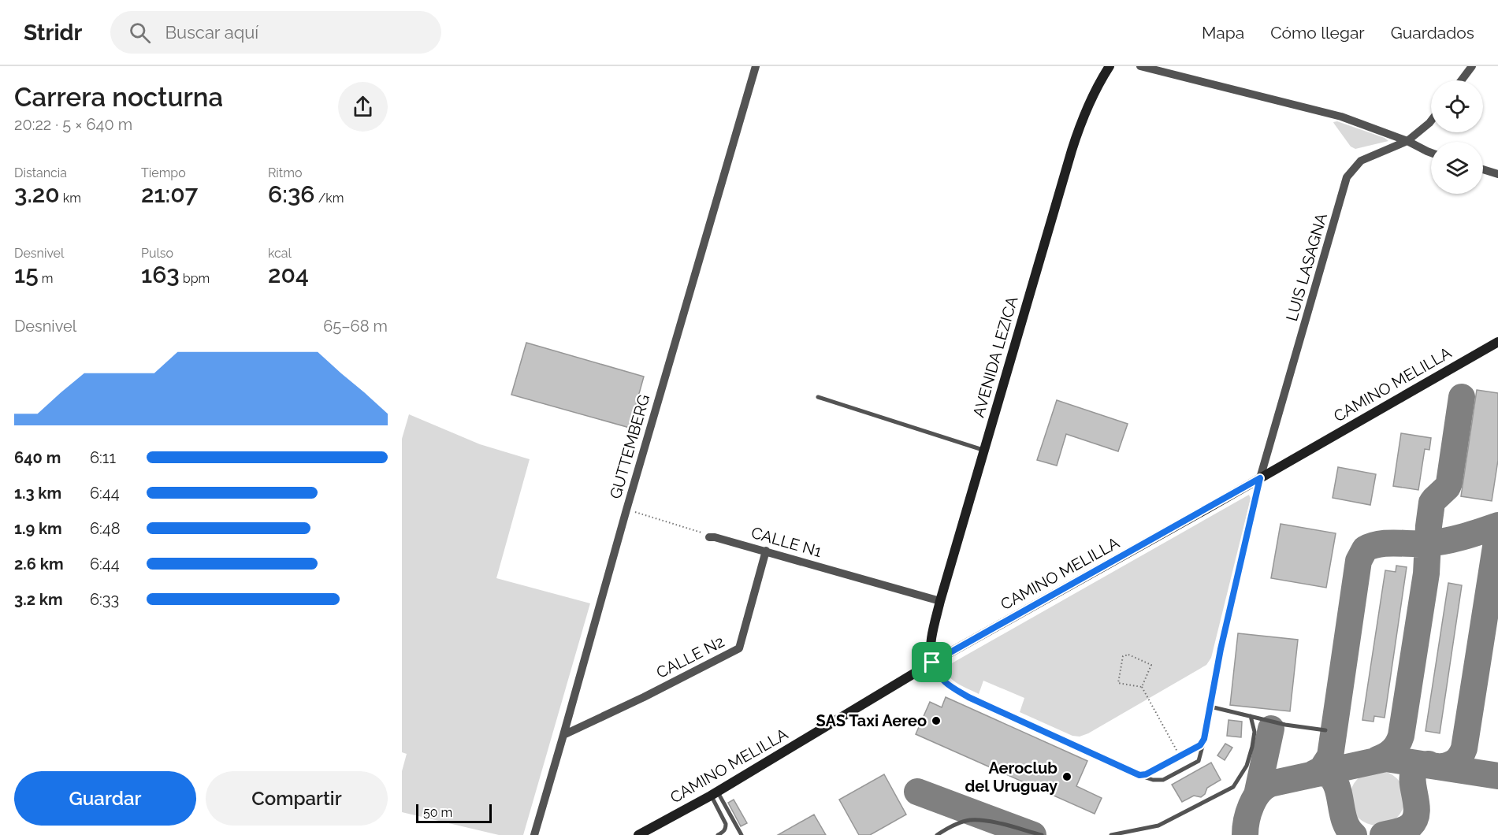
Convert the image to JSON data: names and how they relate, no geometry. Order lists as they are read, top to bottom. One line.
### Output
{"streets":{"street":["LUIS LASAGNA","AVENIDA LEZICA","CAMINO MELILLA","GUTTEMBERG","CALLE N1","CALLE N2"]},"crossings":[["LUIS LASAGNA","CAMINO MELILLA"],["AVENIDA LEZICA","CAMINO MELILLA"],["AVENIDA LEZICA","CALLE N1"],["GUTTEMBERG","CALLE N2"],["CALLE N1","CALLE N2"]],"places":["SAS Taxi Aereo","Aeroclub del Uruguay"],"scale_bar":"50 m","page":{"header":"Stridr","search":"Buscar aquí","nav":["Mapa","Cómo llegar","Guardados"],"heading":["Carrera nocturna","20:22 · 5 × 640 m"],"stats":[["Distancia","3.20 km"],["Tiempo","21:07"],["Ritmo","6:36 /km"],["Desnivel","15 m"],["Pulso","163 bpm"],["kcal","204"]],"chart":["Desnivel","65–68 m"],"list":[{"name":"640 m","note":"6:11"},{"name":"1.3 km","note":"6:44"},{"name":"1.9 km","note":"6:48"},{"name":"2.6 km","note":"6:44"},{"name":"3.2 km","note":"6:33"}],"buttons":["Guardar","Compartir"],"scale":"50 m"}}
